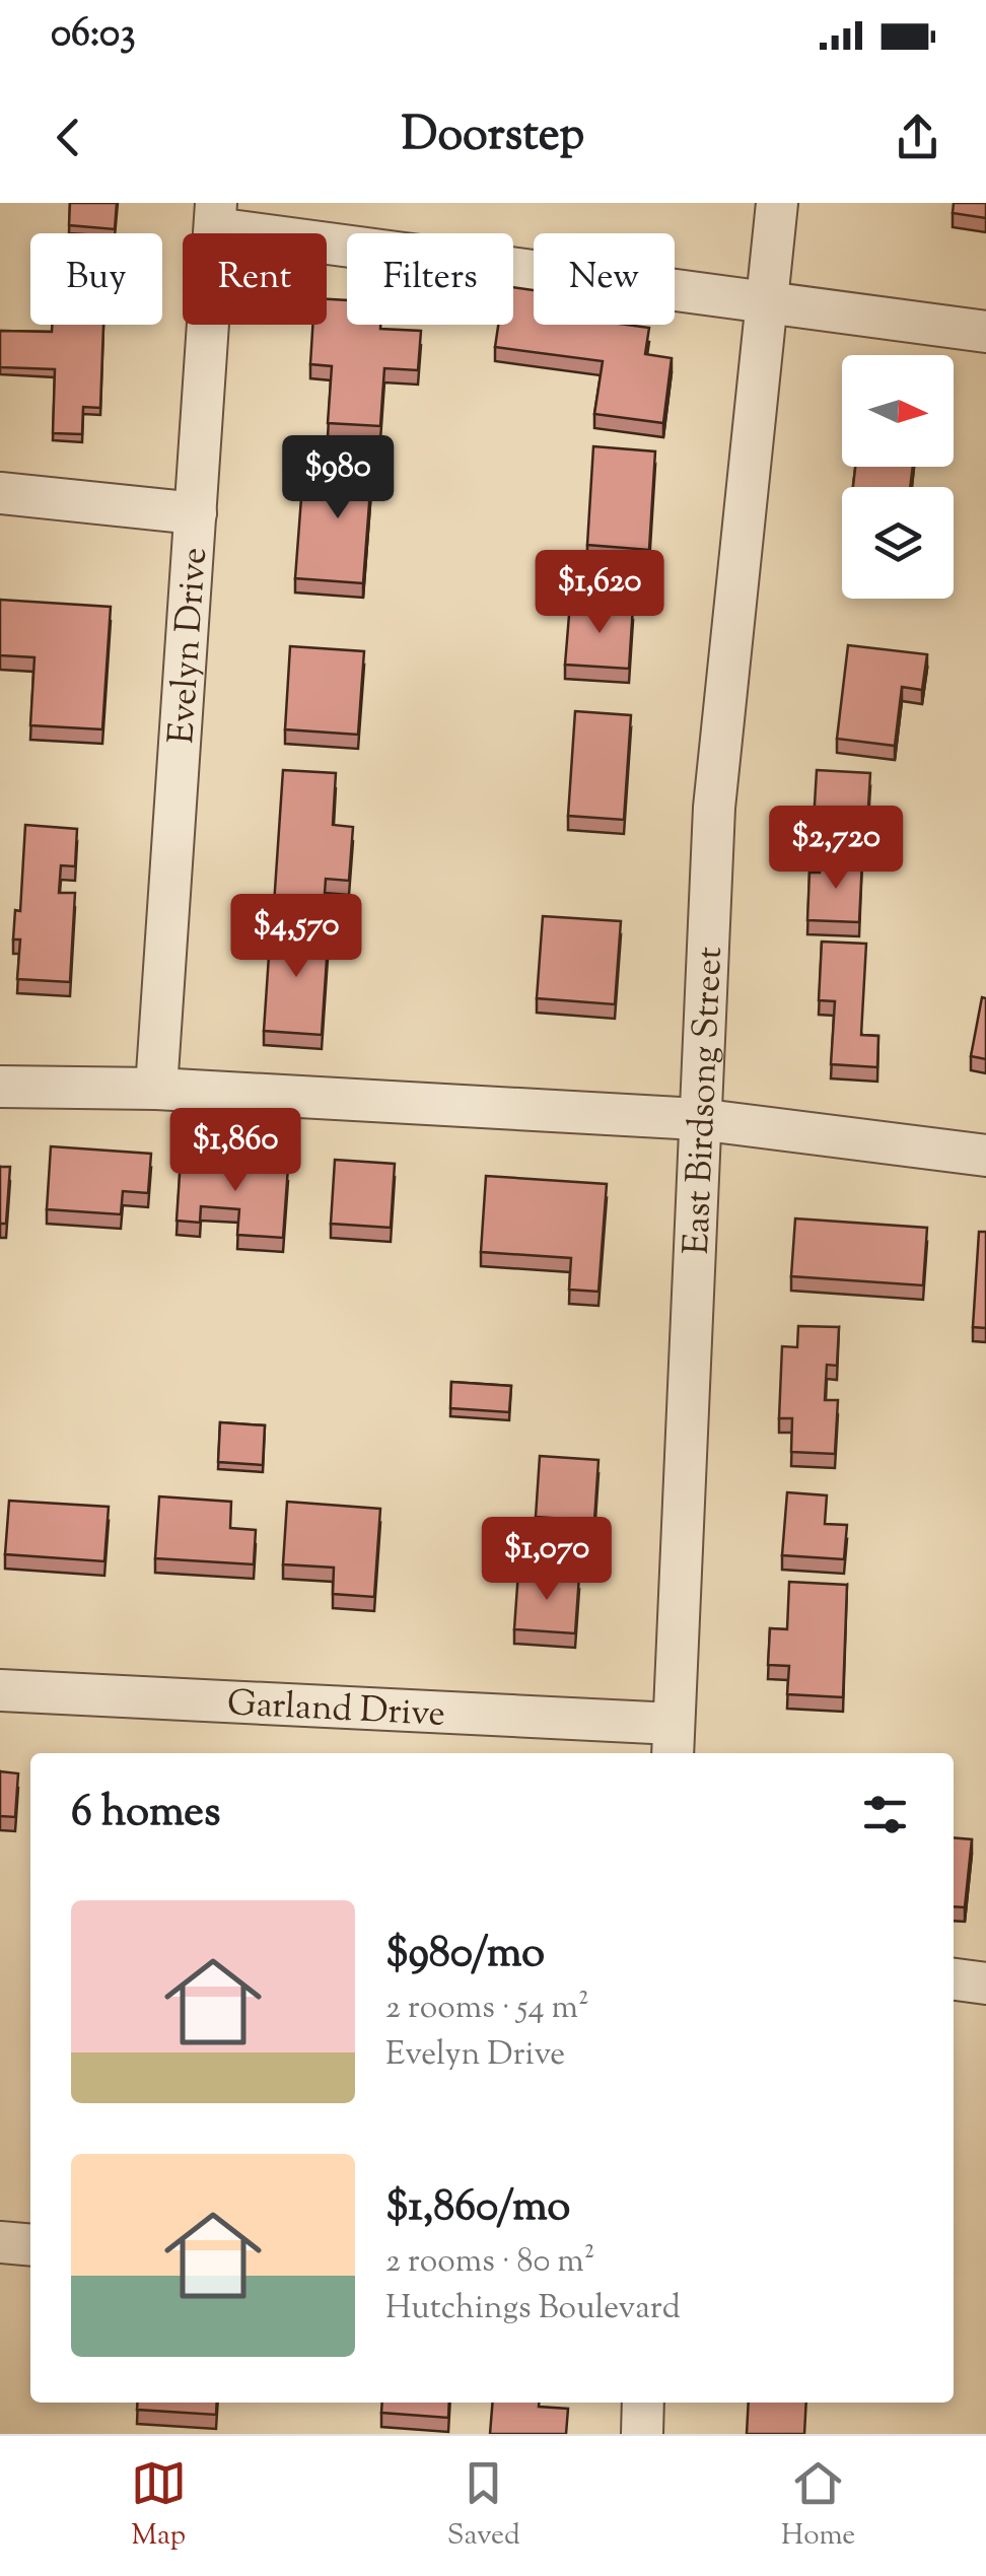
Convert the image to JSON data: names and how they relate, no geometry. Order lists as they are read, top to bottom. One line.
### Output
{"streets":{"street":["Evelyn Drive","East Birdsong Street","Garland Drive"]},"crossings":[["East Birdsong Street","Garland Drive"]],"north":"right","page":{"status":"06:03","header":"Doorstep","chip":["Buy","Rent","Filters","New"],"price":["$980","$1,620","$2,720","$4,570","$1,860","$1,070"],"heading":"6 homes","list":[{"name":"$980/mo","note":"2 rooms · 54 m² · Evelyn Drive"},{"name":"$1,860/mo","note":"2 rooms · 80 m² · Hutchings Boulevard"}],"tabs":["Map","Saved","Home"]}}
